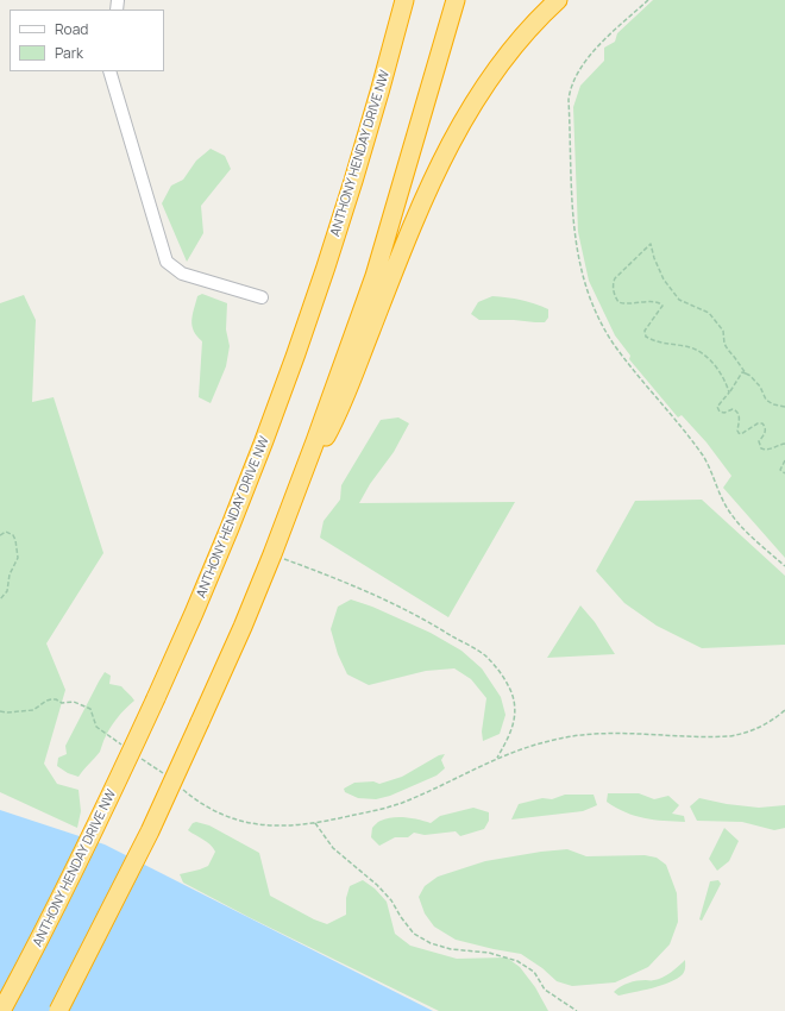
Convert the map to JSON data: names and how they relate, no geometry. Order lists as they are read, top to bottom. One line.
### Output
{"streets":{"highway":["ANTHONY HENDAY DRIVE NW"]},"legend":["Road","Park"]}
